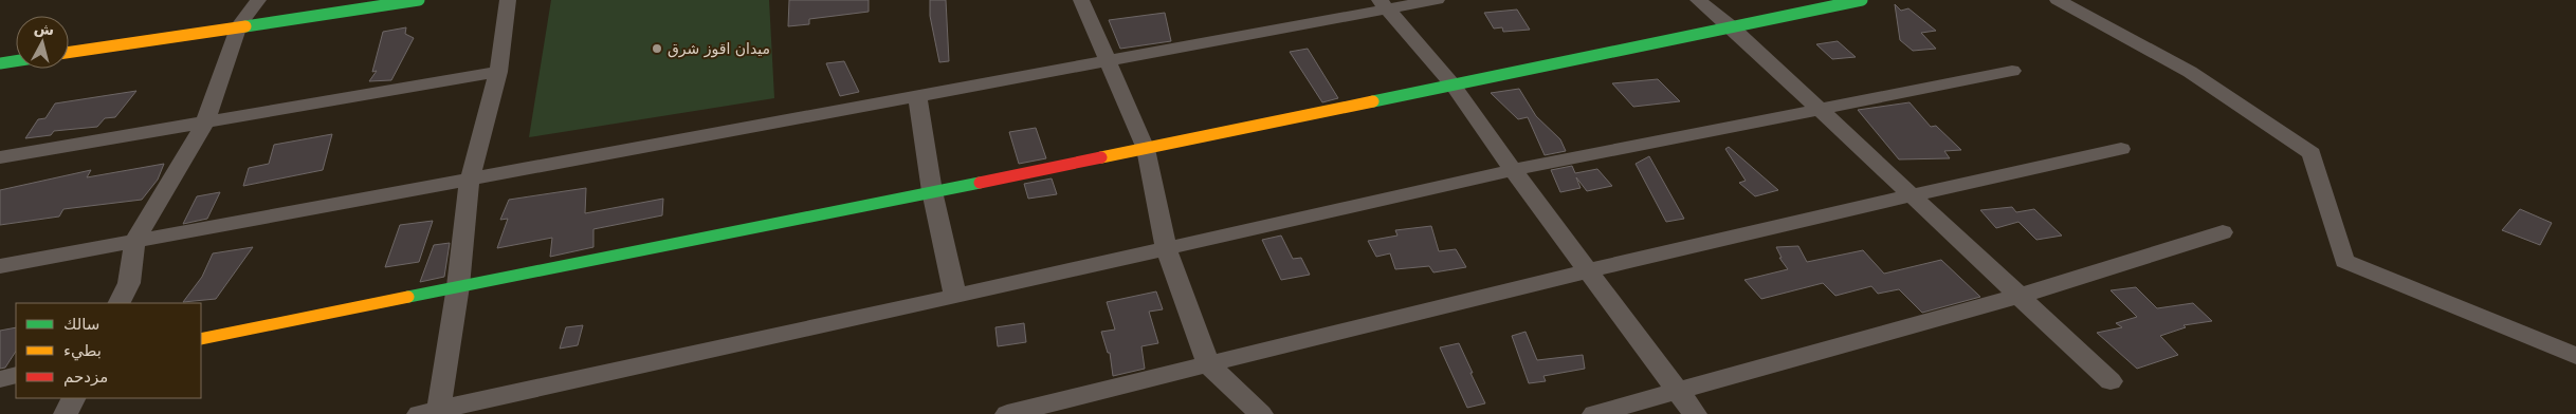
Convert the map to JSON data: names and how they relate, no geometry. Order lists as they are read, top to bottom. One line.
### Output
{"places":["ميدان اقوز شرق"],"legend":["سالك","بطيء","مزدحم"],"north":"top"}
